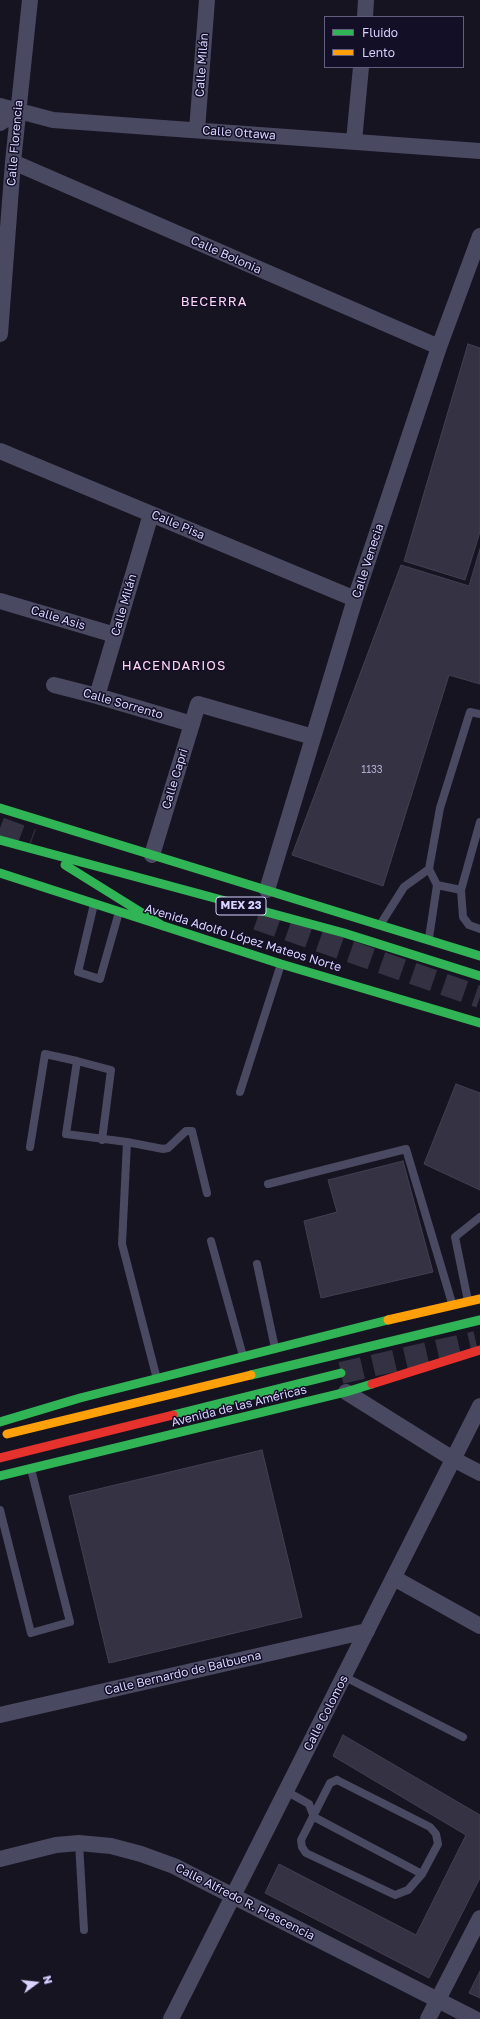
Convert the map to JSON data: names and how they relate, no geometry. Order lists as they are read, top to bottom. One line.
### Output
{"streets":{"main road":["MEX 23","Avenida Adolfo López Mateos Norte","Avenida de las Américas"],"street":["Calle Milán","Calle Ottawa","Calle Florencia","Calle Bolonia","Calle Pisa","Calle Venecia","Calle Asis","Calle Sorrento","Calle Capri","Calle Bernardo de Balbuena","Calle Colomos","Calle Alfredo R. Plascencia"]},"crossings":[["Calle Milán","Calle Ottawa"],["Calle Milán","Calle Pisa"],["Calle Milán","Calle Asis"],["Calle Milán","Calle Sorrento"],["Calle Ottawa","Calle Florencia"],["Calle Florencia","Calle Bolonia"],["Calle Bolonia","Calle Venecia"],["Calle Pisa","Calle Venecia"],["Calle Venecia","Calle Capri"],["Calle Sorrento","Calle Capri"],["Calle Bernardo de Balbuena","Calle Colomos"],["Calle Colomos","Calle Alfredo R. Plascencia"]],"districts":["BECERRA","HACENDARIOS"],"house_numbers":["1133"],"legend":["Fluido","Lento"],"north":"right"}
